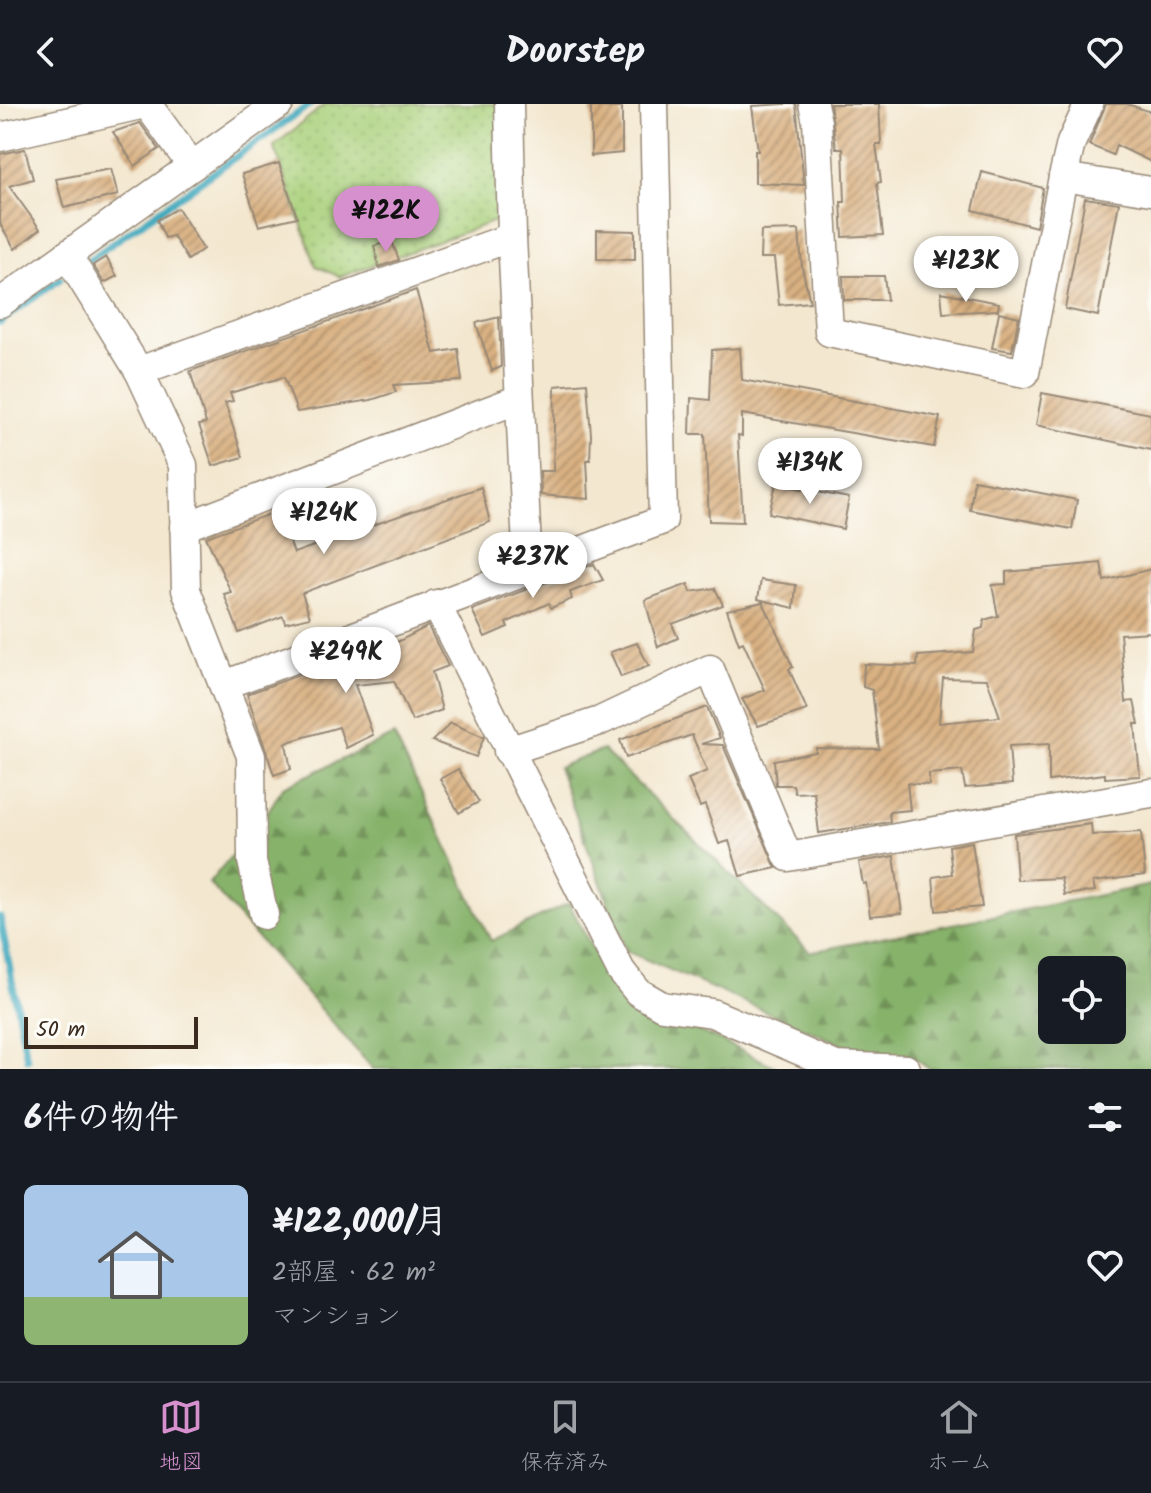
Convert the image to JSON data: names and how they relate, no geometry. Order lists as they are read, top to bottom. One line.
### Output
{"scale_bar":"50 m","page":{"header":"Doorstep","price":["¥122K","¥123K","¥134K","¥124K","¥237K","¥249K"],"scale":"50 m","heading":"6件の物件","list":[{"name":"¥122,000/月","note":"2部屋 · 62 m² · マンション"}],"tabs":["地図","保存済み","ホーム"]}}
